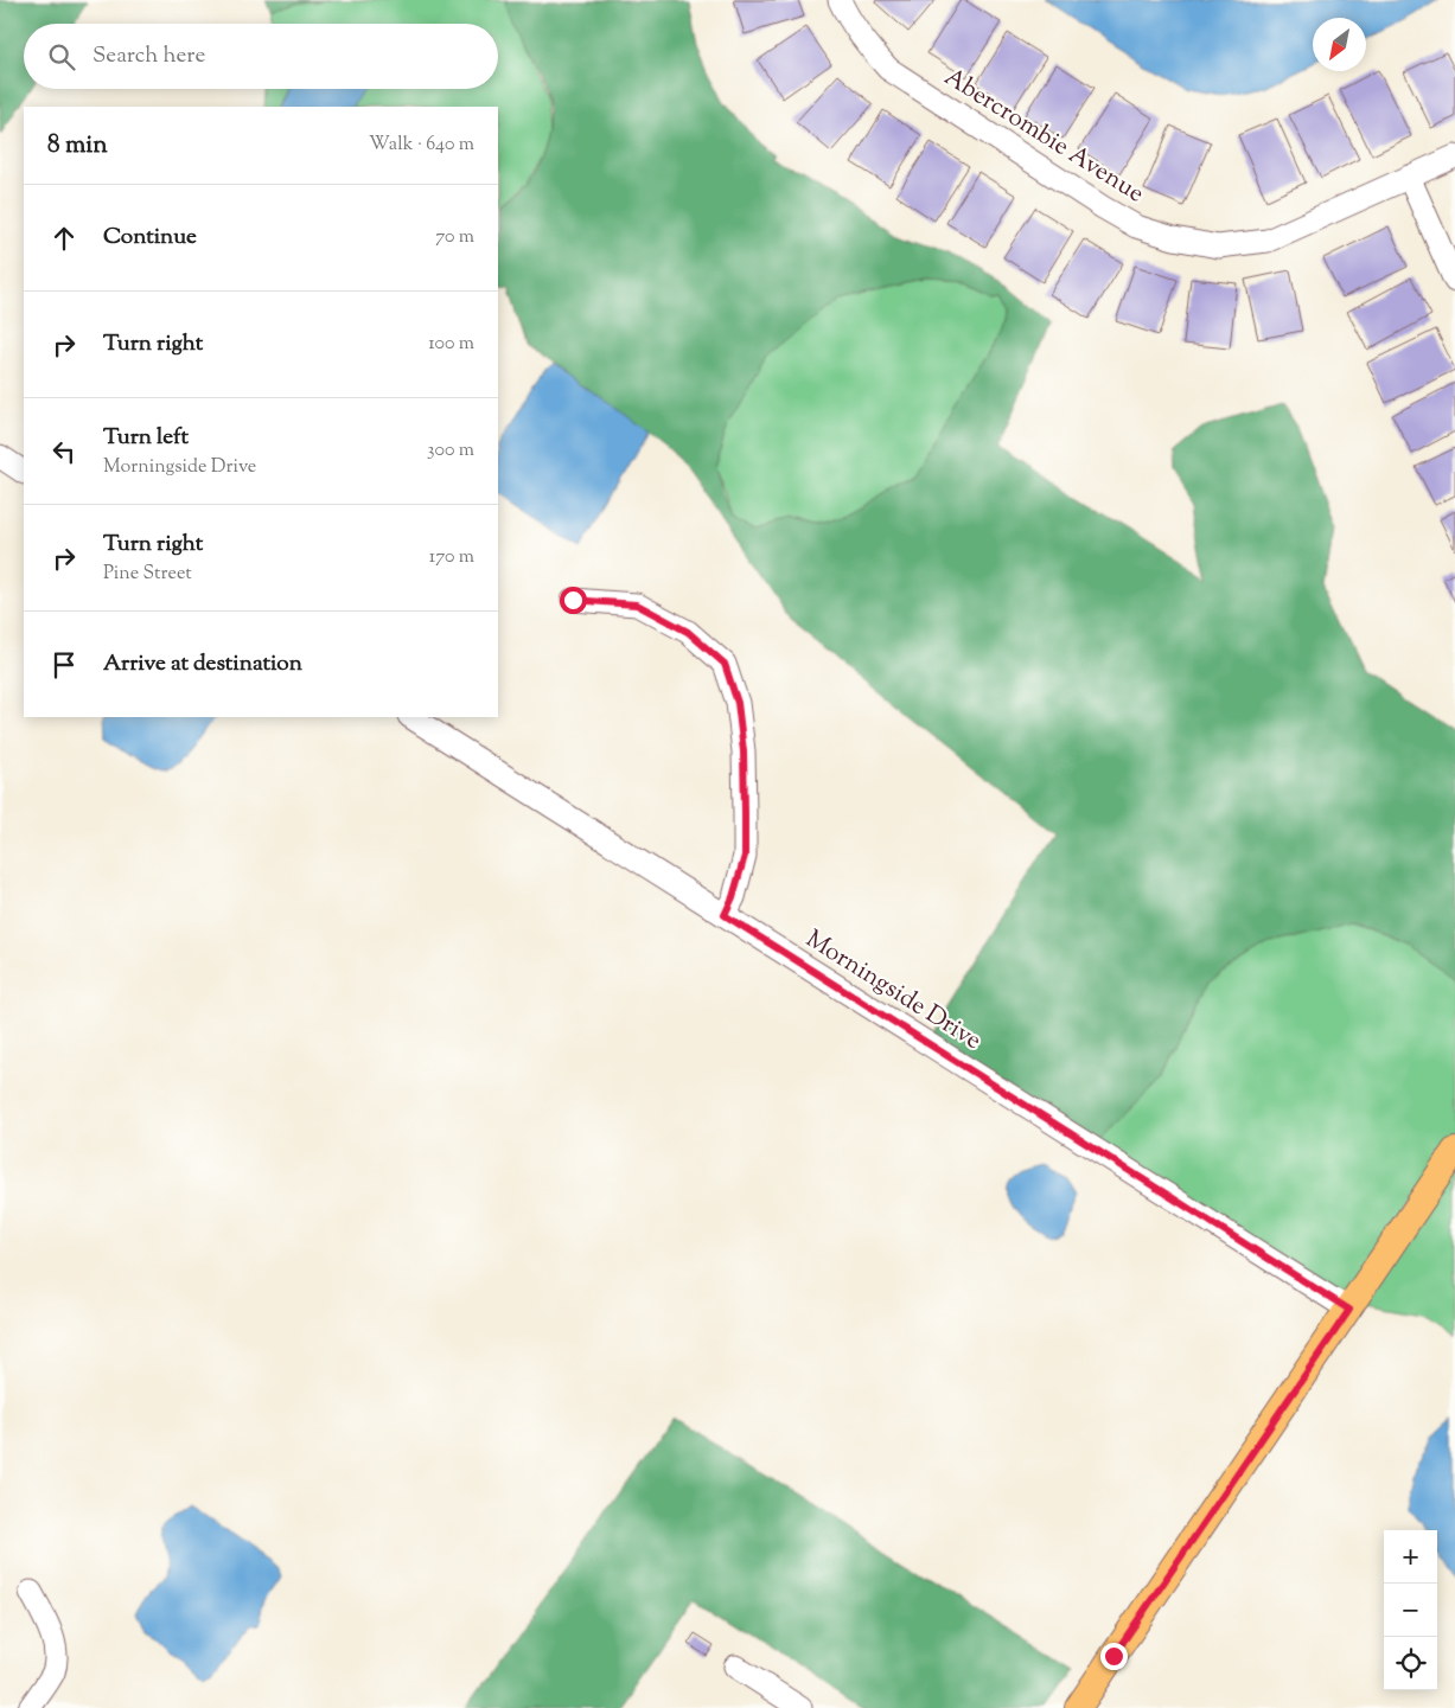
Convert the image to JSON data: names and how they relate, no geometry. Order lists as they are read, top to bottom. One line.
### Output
{"streets":{"street":["Abercrombie Avenue","Morningside Drive"]},"north":"bottom left","page":{"search":"Search here","heading":["8 min","Walk · 640 m"],"list":[["Continue","70 m"],["Turn right","100 m"],["Turn left","Morningside Drive","300 m"],["Turn right","Pine Street","170 m"],"Arrive at destination"],"map_buttons":["+","−"]}}
